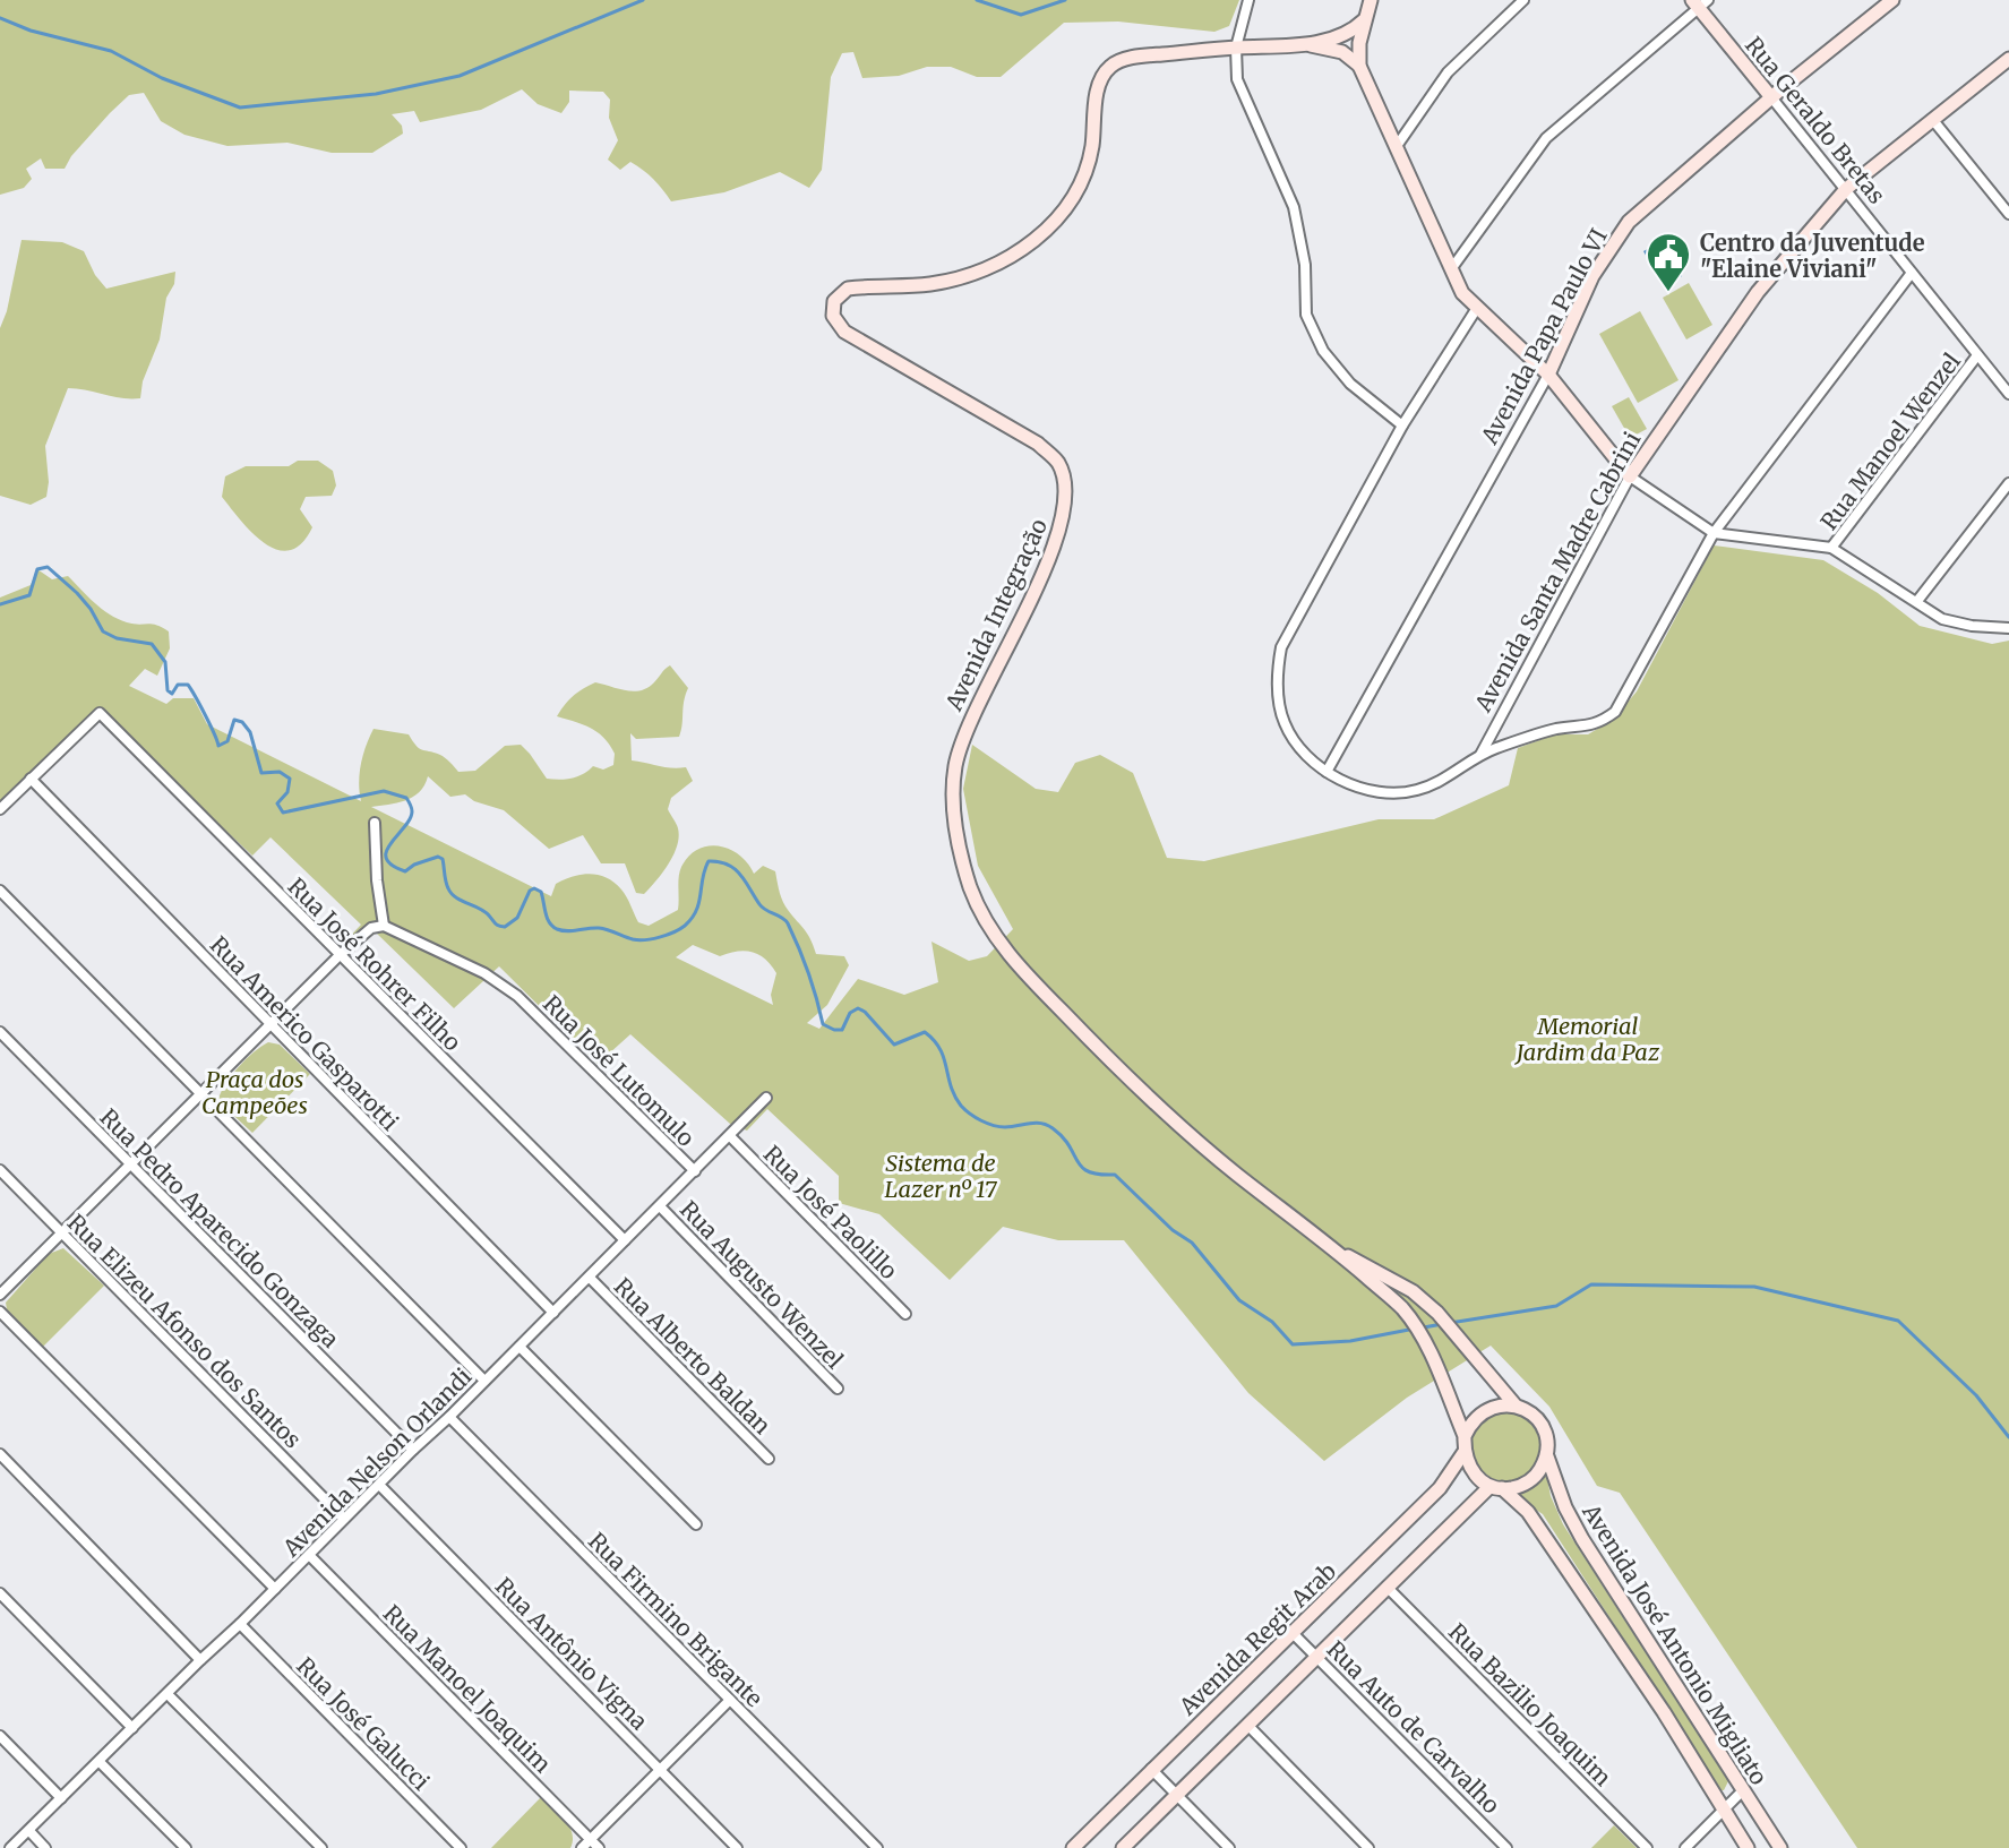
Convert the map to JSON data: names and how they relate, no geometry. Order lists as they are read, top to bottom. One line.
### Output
{"streets":{"main road":["Rua Geraldo Bretas","Avenida Papa Paulo VI","Avenida Santa Madre Cabrini","Avenida Integração","Avenida Regit Arab","Avenida José Antonio Migliato"],"street":["Rua Manoel Wenzel","Rua José Rohrer Filho","Rua Americo Gasparotti","Rua José Lutomulo","Rua José Paolillo","Rua Pedro Aparecido Gonzaga","Rua Augusto Wenzel","Rua Elizeu Afonso dos Santos","Rua Alberto Baldan","Avenida Nelson Orlandi","Rua Firmino Brigante","Rua Antônio Vigna","Rua Manoel Joaquim","Rua Bazilio Joaquim","Rua José Galucci","Rua Auto de Carvalho"]},"crossings":[["Rua Geraldo Bretas","Avenida Papa Paulo VI"],["Rua Geraldo Bretas","Rua Manoel Wenzel"],["Rua Geraldo Bretas","Avenida Santa Madre Cabrini"],["Avenida Integração","Avenida Regit Arab"],["Avenida Integração","Avenida José Antonio Migliato"],["Rua José Rohrer Filho","Rua Americo Gasparotti"],["Rua José Rohrer Filho","Avenida Nelson Orlandi"],["Rua Americo Gasparotti","Avenida Nelson Orlandi"],["Rua José Lutomulo","Avenida Nelson Orlandi"],["Rua José Paolillo","Avenida Nelson Orlandi"],["Rua Pedro Aparecido Gonzaga","Avenida Nelson Orlandi"],["Rua Augusto Wenzel","Avenida Nelson Orlandi"],["Rua Elizeu Afonso dos Santos","Avenida Nelson Orlandi"],["Rua Alberto Baldan","Avenida Nelson Orlandi"],["Avenida Nelson Orlandi","Rua Firmino Brigante"],["Avenida Nelson Orlandi","Rua Antônio Vigna"],["Avenida Nelson Orlandi","Rua Manoel Joaquim"],["Avenida Nelson Orlandi","Rua José Galucci"],["Avenida Regit Arab","Avenida José Antonio Migliato"],["Avenida Regit Arab","Rua Auto de Carvalho"]],"parks":["Memorial Jardim da Paz","Praça dos Campeões","Sistema de Lazer nº 17"],"places":{"public building":["Centro da Juventude \"Elaine Viviani\""]}}
